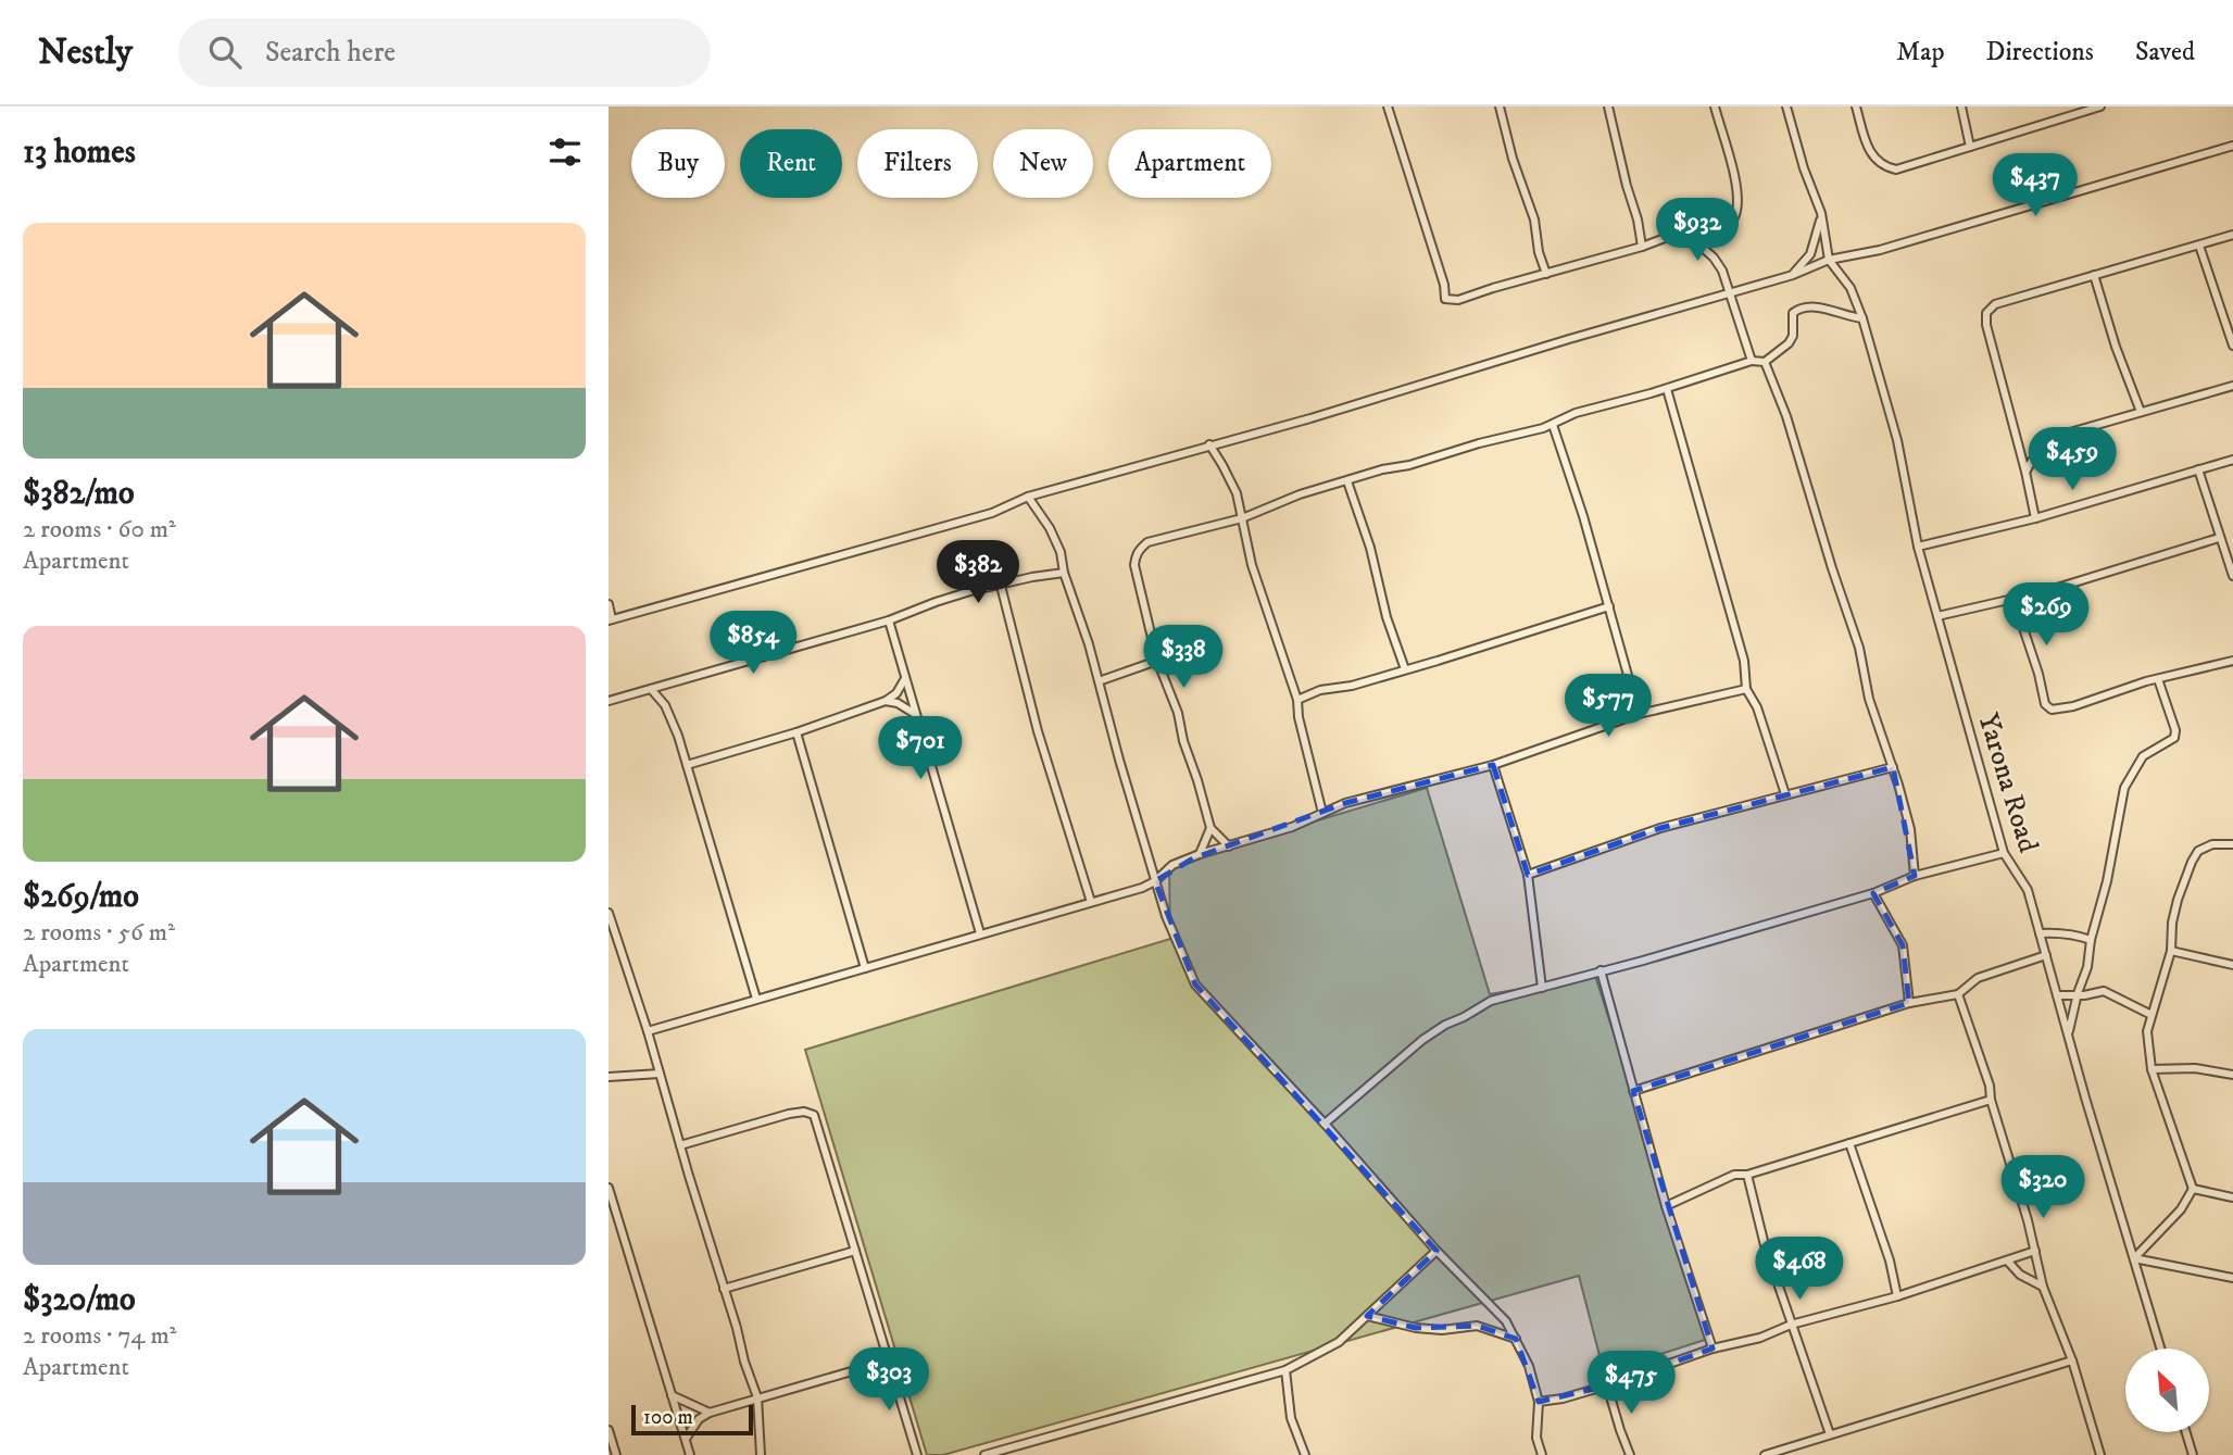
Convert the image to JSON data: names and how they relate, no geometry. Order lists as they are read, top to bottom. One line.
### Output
{"streets":{"street":["Yarona Road"]},"scale_bar":"100 m","north":"top left","page":{"header":"Nestly","search":"Search here","nav":["Map","Directions","Saved"],"heading":"13 homes","chip":["Buy","Rent","Filters","New","Apartment"],"price":["$437","$932","$459","$382","$269","$854","$338","$577","$701","$320","$468","$303","$475"],"list":[{"name":"$382/mo","note":"2 rooms · 60 m² · Apartment"},{"name":"$269/mo","note":"2 rooms · 56 m² · Apartment"},{"name":"$320/mo","note":"2 rooms · 74 m² · Apartment"}],"scale":"100 m"}}
